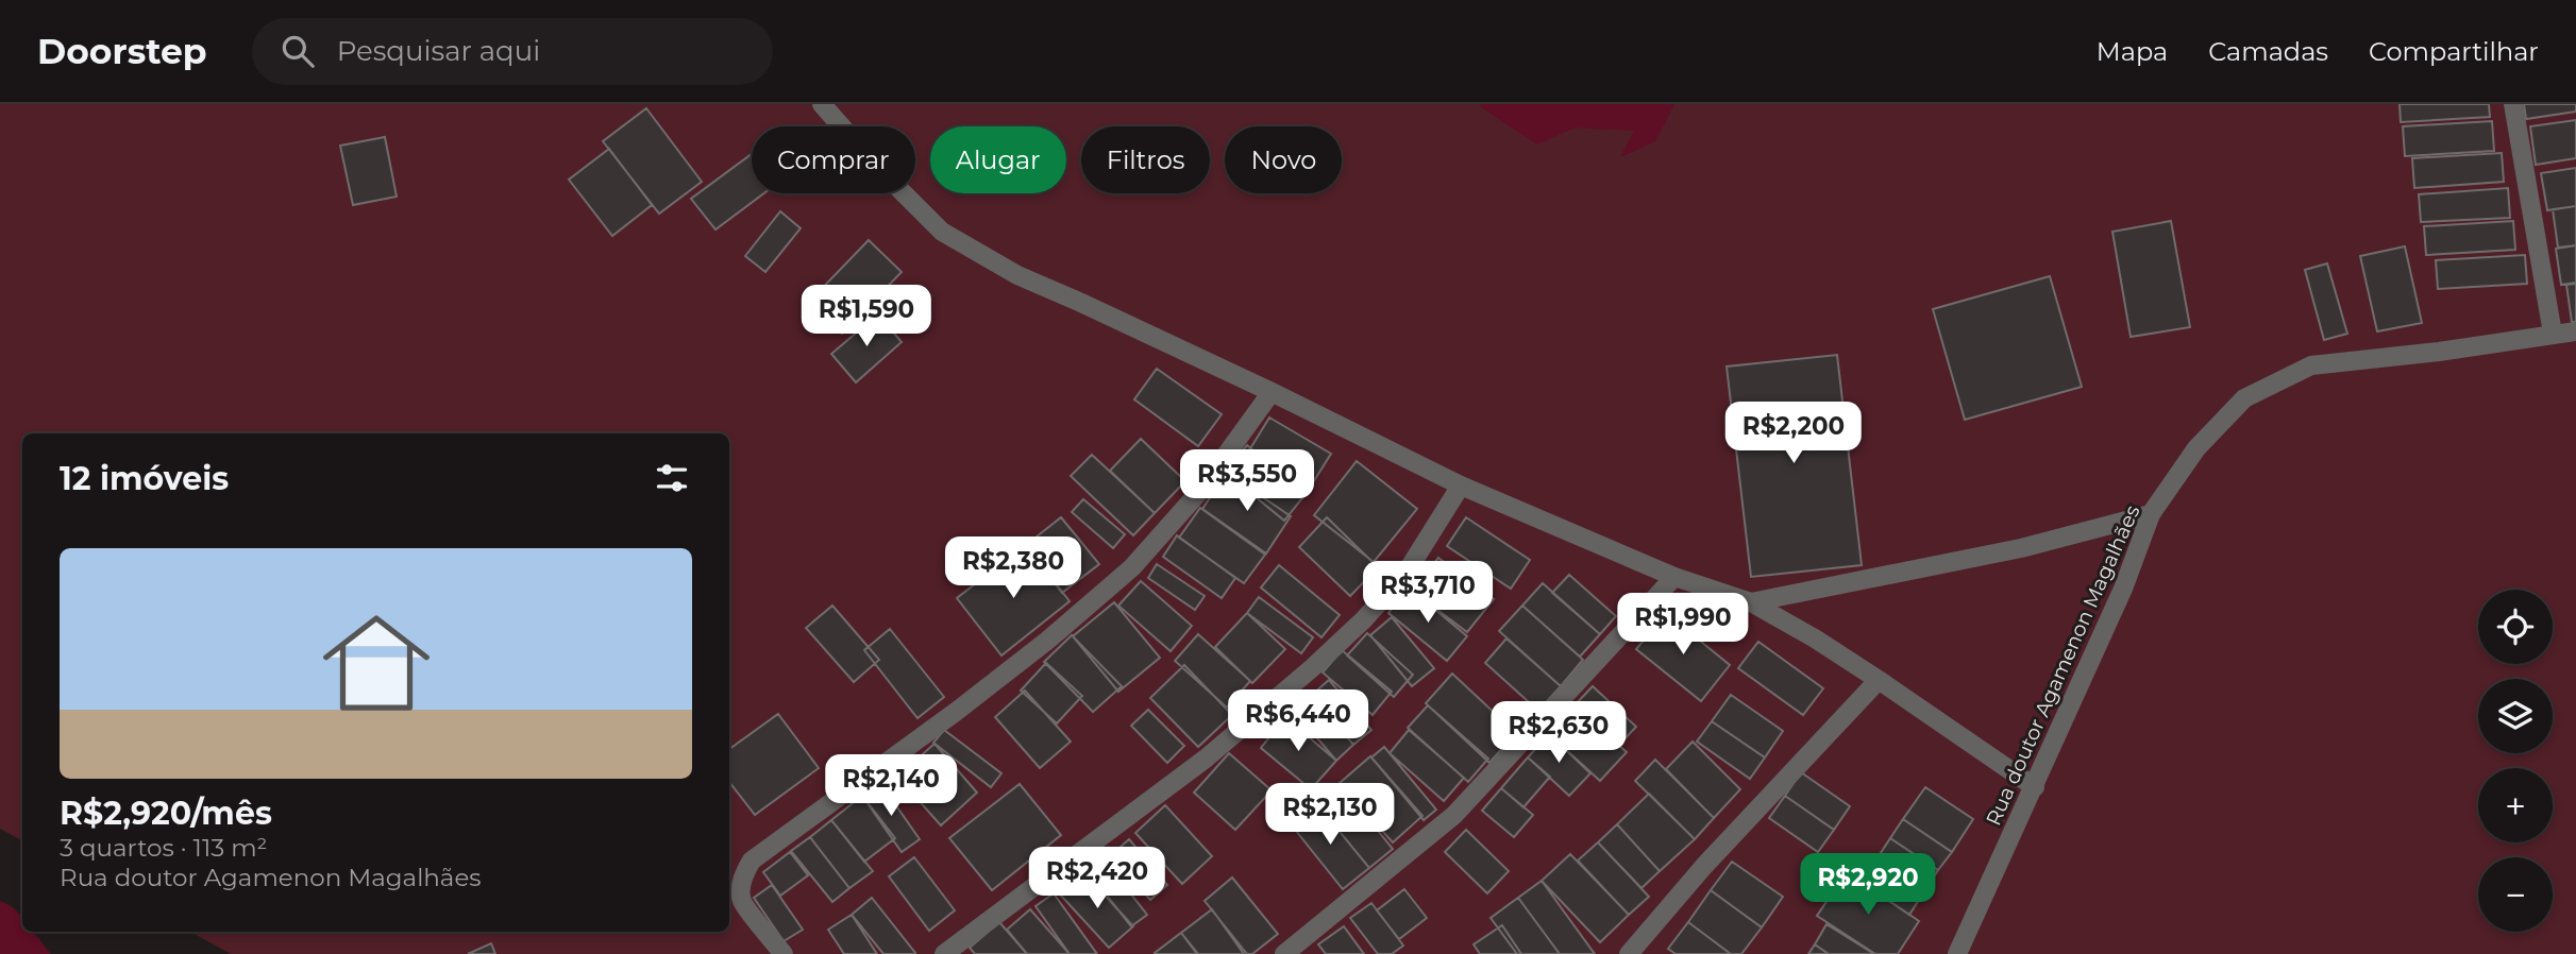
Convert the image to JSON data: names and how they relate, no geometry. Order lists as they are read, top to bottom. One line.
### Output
{"streets":{"street":["Rua doutor Agamenon Magalhães"]},"page":{"header":"Doorstep","search":"Pesquisar aqui","nav":["Mapa","Camadas","Compartilhar"],"chip":["Comprar","Alugar","Filtros","Novo"],"price":["R$1,590","R$2,200","R$3,550","R$2,380","R$3,710","R$1,990","R$6,440","R$2,630","R$2,140","R$2,130","R$2,420","R$2,920"],"heading":"12 imóveis","list":[{"name":"R$2,920/mês","note":"3 quartos · 113 m² · Rua doutor Agamenon Magalhães"}],"map_buttons":["+","−"]}}
